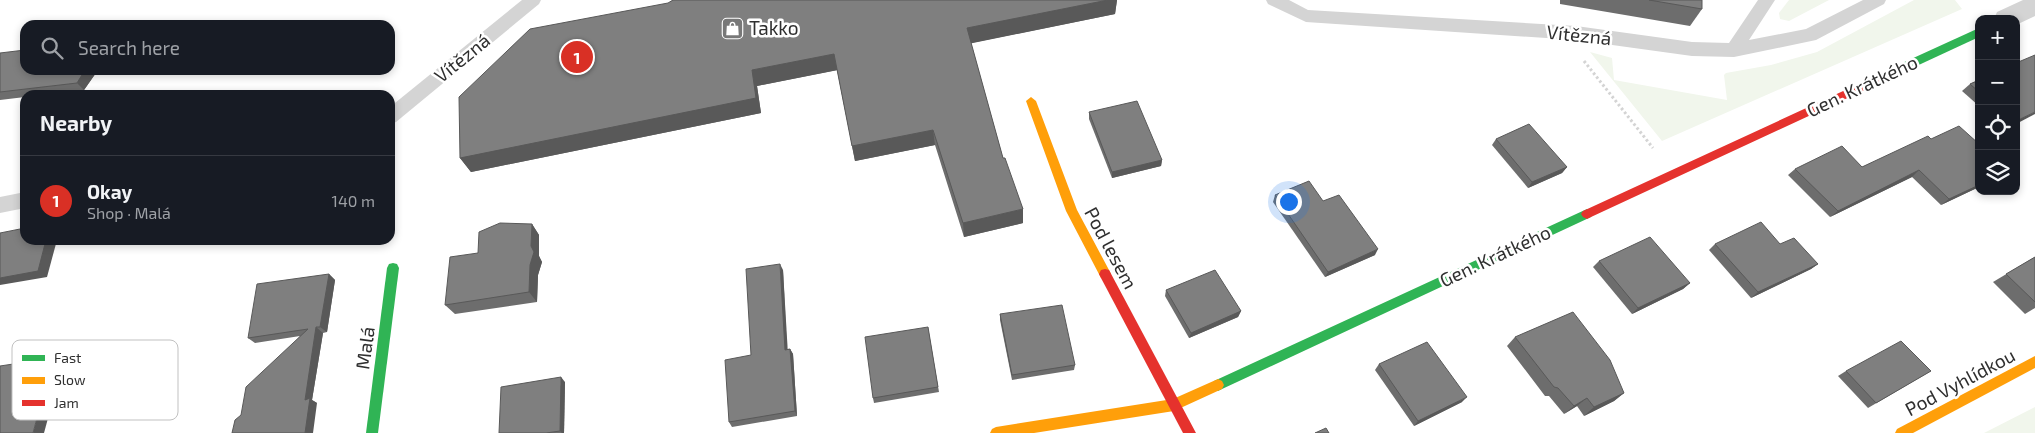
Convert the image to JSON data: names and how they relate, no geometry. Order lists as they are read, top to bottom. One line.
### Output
{"streets":{"street":["Gen. Krátkého","Pod lesem","Malá","Pod Vyhlídkou"],"lane":["Vítězná"]},"crossings":[["Gen. Krátkého","Pod lesem"]],"places":{"shop":["Takko"]},"legend":["Fast","Slow","Jam"],"page":{"map_buttons":["+","−"],"search":"Search here","pins":"1","heading":"Nearby","list":[{"mark":"1","name":"Okay","note":"Shop · Malá","value":"140 m"}]}}
